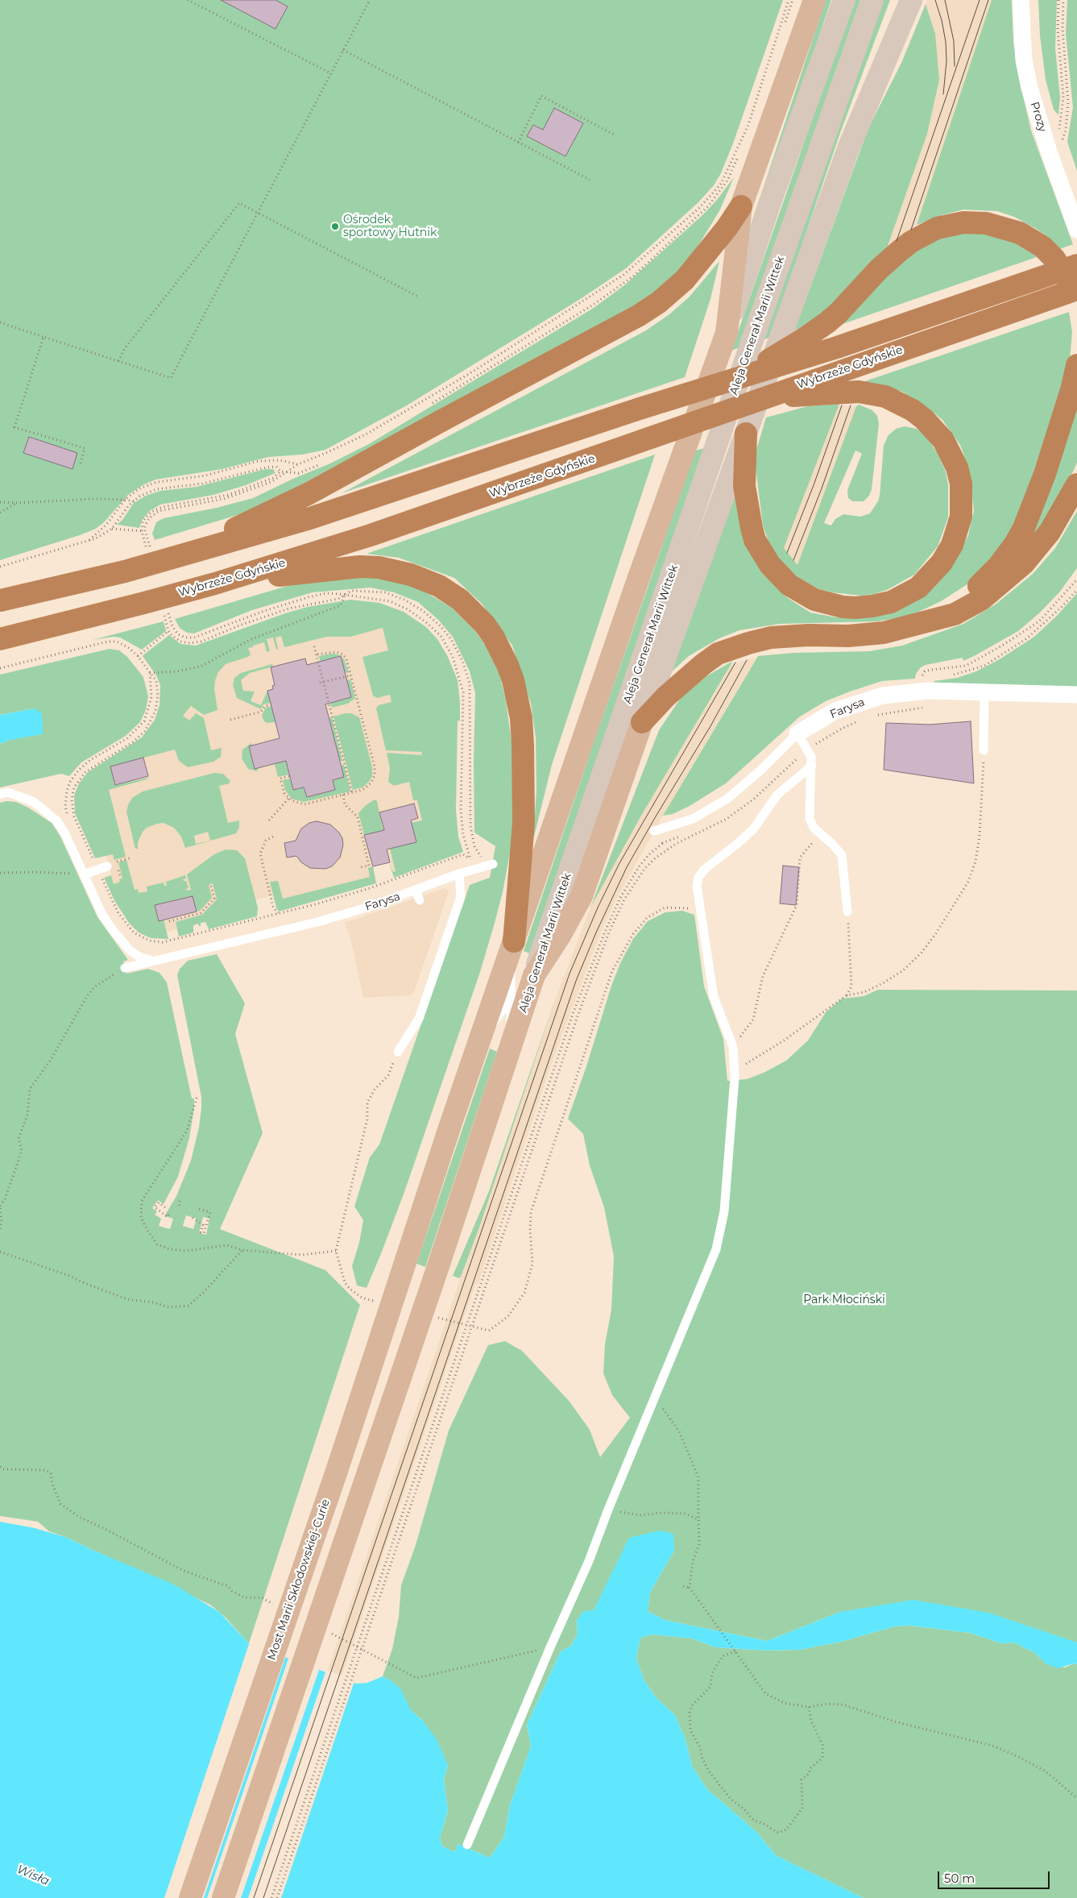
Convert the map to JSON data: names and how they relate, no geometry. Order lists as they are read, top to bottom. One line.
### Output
{"streets":{"highway":["Wybrzeże Gdyńskie"],"main road":["Aleja Generał Marii Wittek","Most Marii Skłodowskiej-Curie"],"street":["Prozy","Farysa"]},"water":["Wisła"],"parks":["Park Młociński"],"places":["Ośrodek sportowy Hutnik"],"scale_bar":"50 m"}
